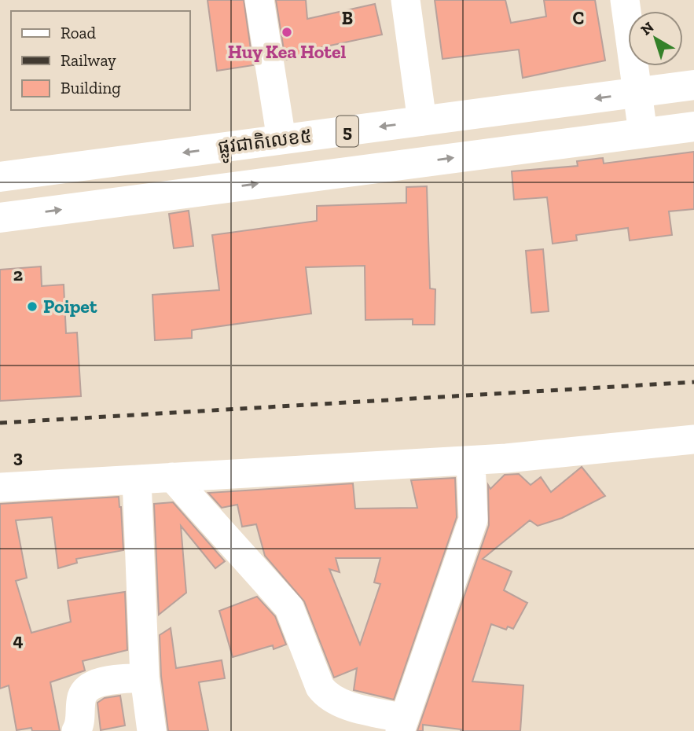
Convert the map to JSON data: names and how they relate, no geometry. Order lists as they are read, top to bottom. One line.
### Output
{"streets":{"highway":["5","ផ្លូវជាតិលេខ៥"]},"places":["Huy Kea Hotel","Poipet"],"legend":["Road","Railway","Building"],"north":"top left","grid":{"columns":["B","C"],"rows":["2","3","4"]}}
